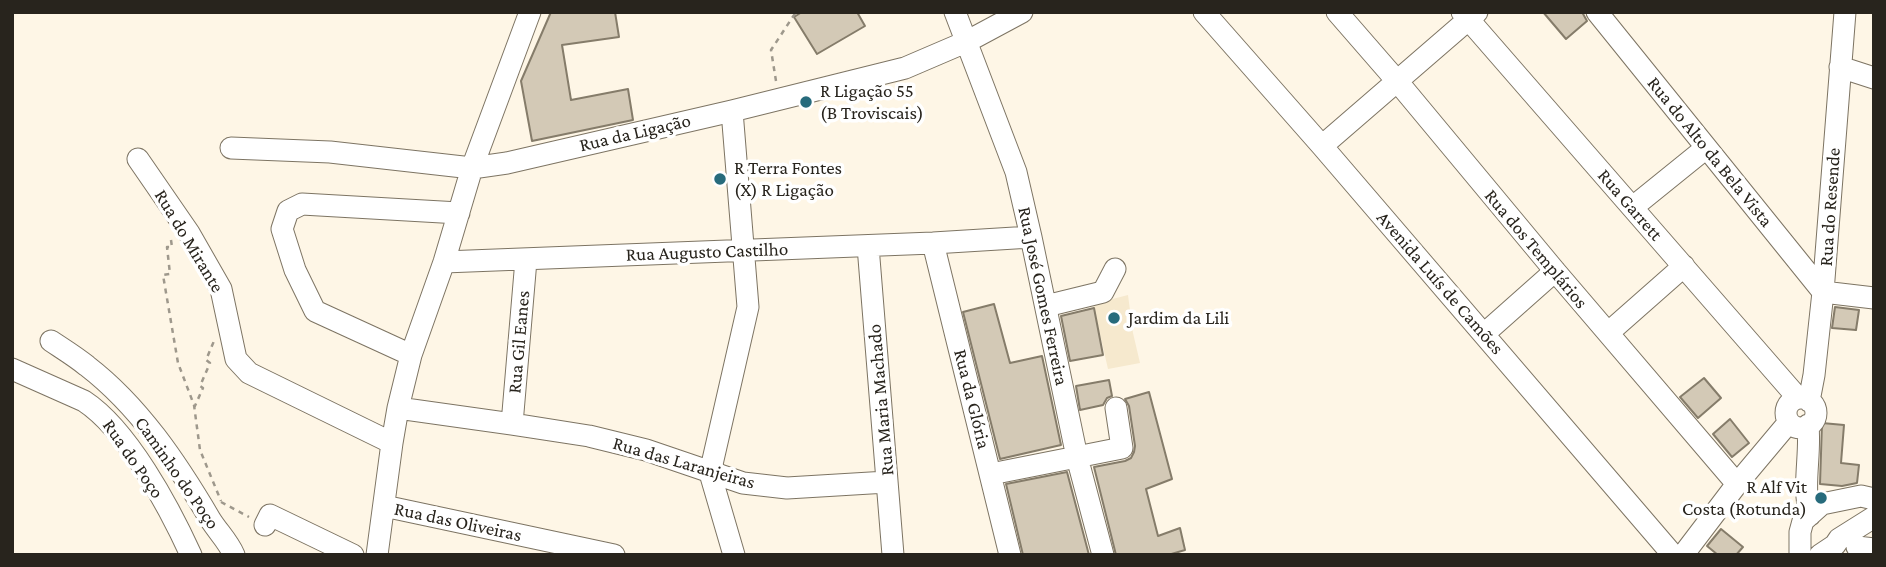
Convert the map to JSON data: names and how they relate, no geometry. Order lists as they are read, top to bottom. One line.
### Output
{"streets":{"street":["Rua da Ligação","Rua do Alto da Bela Vista","Rua Garrett","Rua do Resende","Rua do Mirante","Rua dos Templários","Rua Augusto Castilho","Avenida Luís de Camões","Rua José Gomes Ferreira","Rua Gil Eanes","Rua da Glória","Rua Maria Machado","Rua do Poço","Rua das Laranjeiras","Caminho do Poço","Rua das Oliveiras"]},"crossings":[["Rua da Ligação","Rua José Gomes Ferreira"],["Rua do Alto da Bela Vista","Rua do Resende"],["Rua Garrett","Rua do Resende"],["Rua Augusto Castilho","Rua José Gomes Ferreira"],["Rua Augusto Castilho","Rua Gil Eanes"],["Rua Augusto Castilho","Rua da Glória"],["Rua Augusto Castilho","Rua Maria Machado"],["Rua Gil Eanes","Rua das Laranjeiras"],["Rua Maria Machado","Rua das Laranjeiras"]],"places":["R Ligação 55 (B Troviscais)","R Terra Fontes (X) R Ligação","Jardim da Lili","R Alf Vit Costa (Rotunda)"]}
